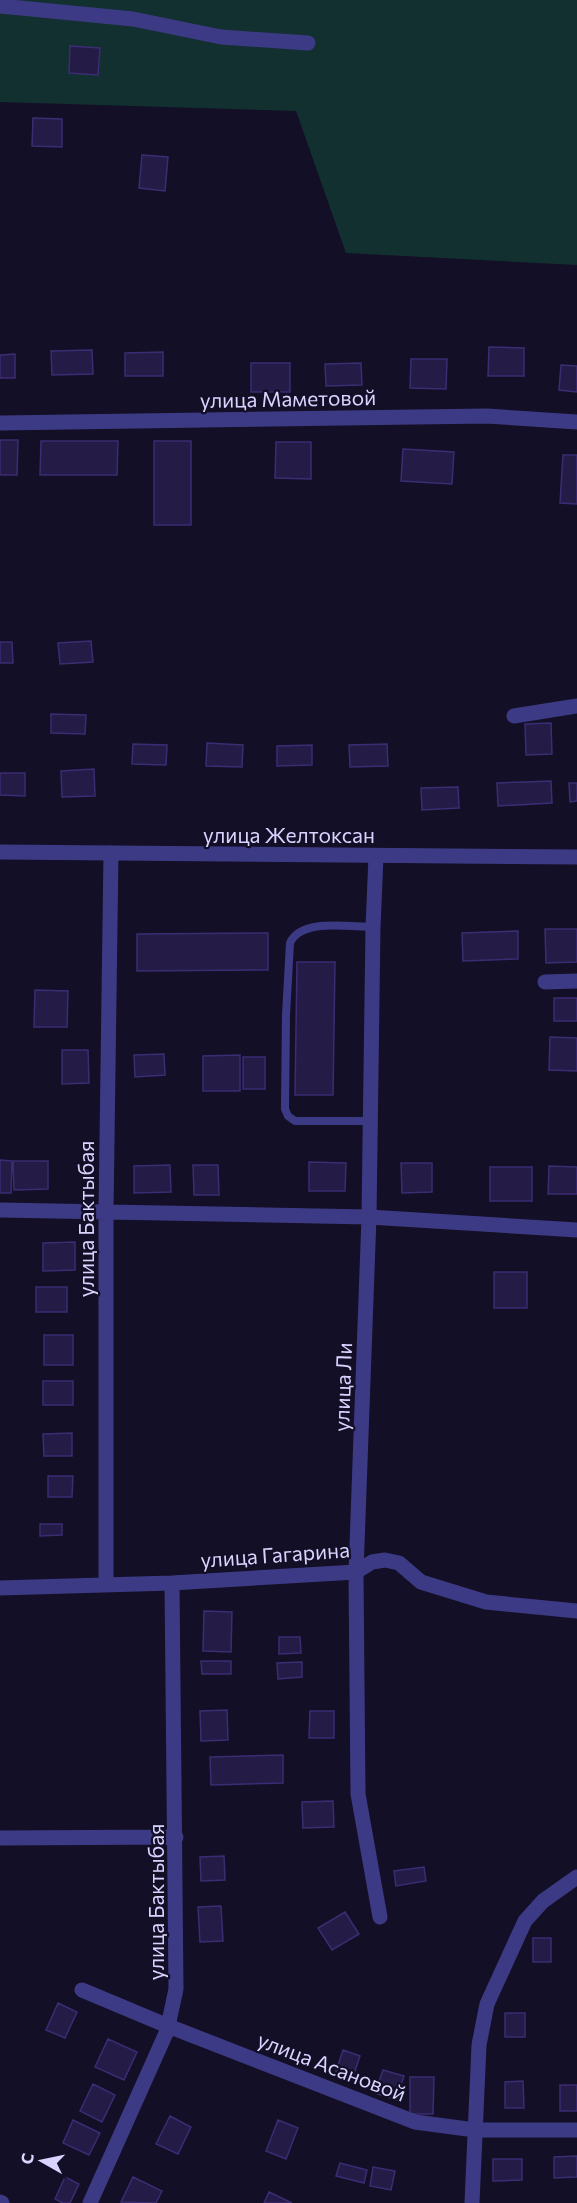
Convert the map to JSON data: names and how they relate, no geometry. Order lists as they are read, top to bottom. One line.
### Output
{"streets":{"street":["улица Маметовой","улица Желтоксан","улица Бактыбая","улица Ли","улица Гагарина","улица Асановой"]},"crossings":[["улица Желтоксан","улица Бактыбая"],["улица Желтоксан","улица Ли"],["улица Бактыбая","улица Гагарина"],["улица Бактыбая","улица Асановой"],["улица Ли","улица Гагарина"]],"north":"left"}
